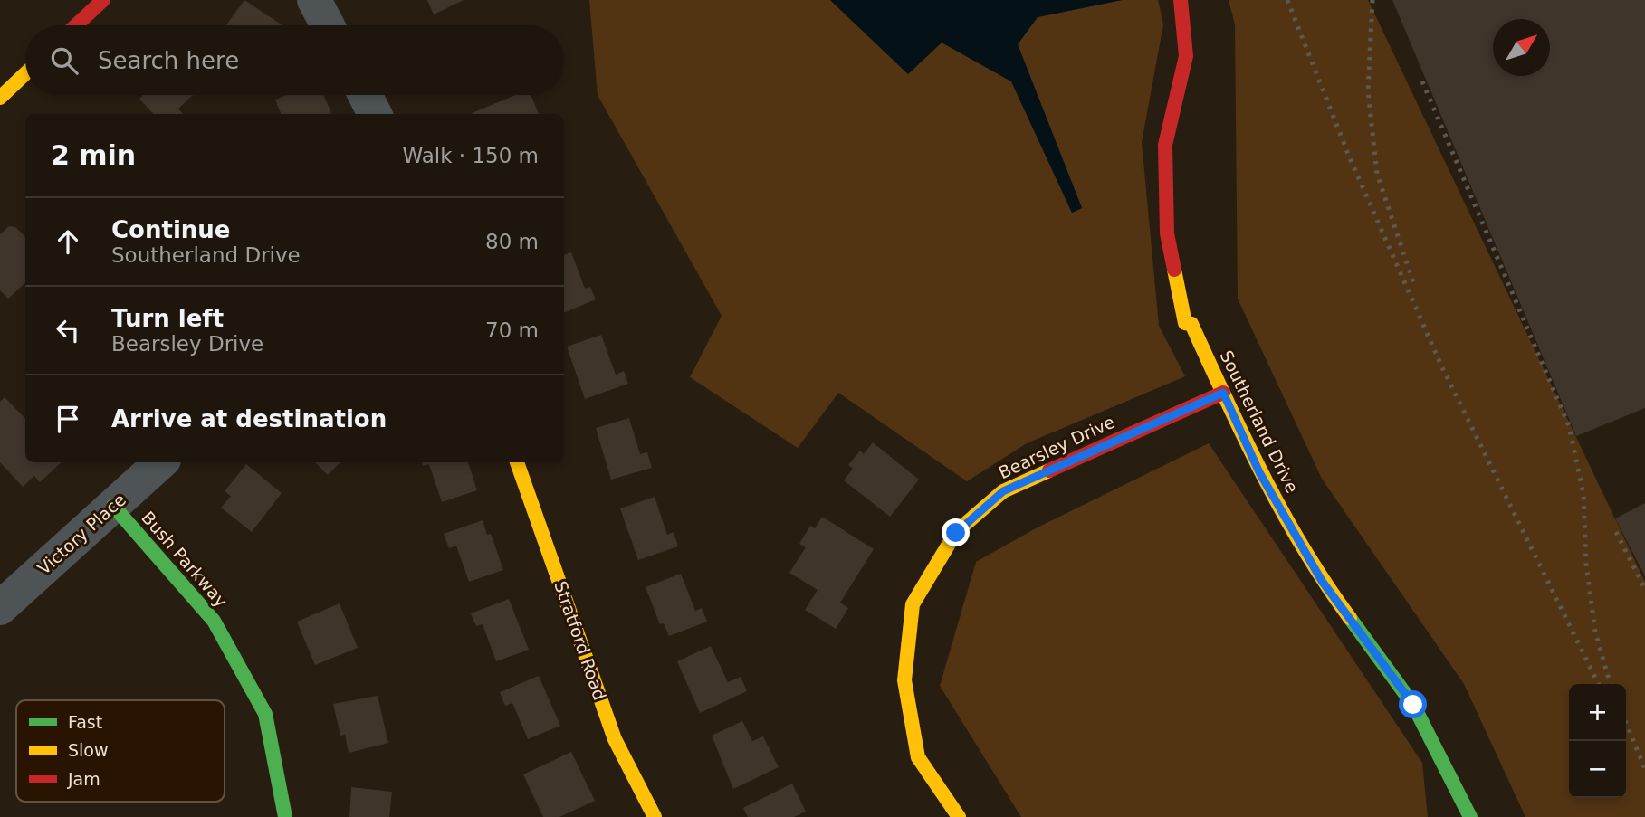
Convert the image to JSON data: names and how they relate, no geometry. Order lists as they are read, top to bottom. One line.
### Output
{"streets":{"street":["Southerland Drive","Bearsley Drive","Victory Place","Bush Parkway","Stratford Road"]},"crossings":[["Southerland Drive","Bearsley Drive"],["Victory Place","Bush Parkway"]],"legend":["Fast","Slow","Jam"],"north":"top right","page":{"search":"Search here","heading":["2 min","Walk · 150 m"],"list":[["Continue","Southerland Drive","80 m"],["Turn left","Bearsley Drive","70 m"],"Arrive at destination"],"map_buttons":["+","−"]}}
